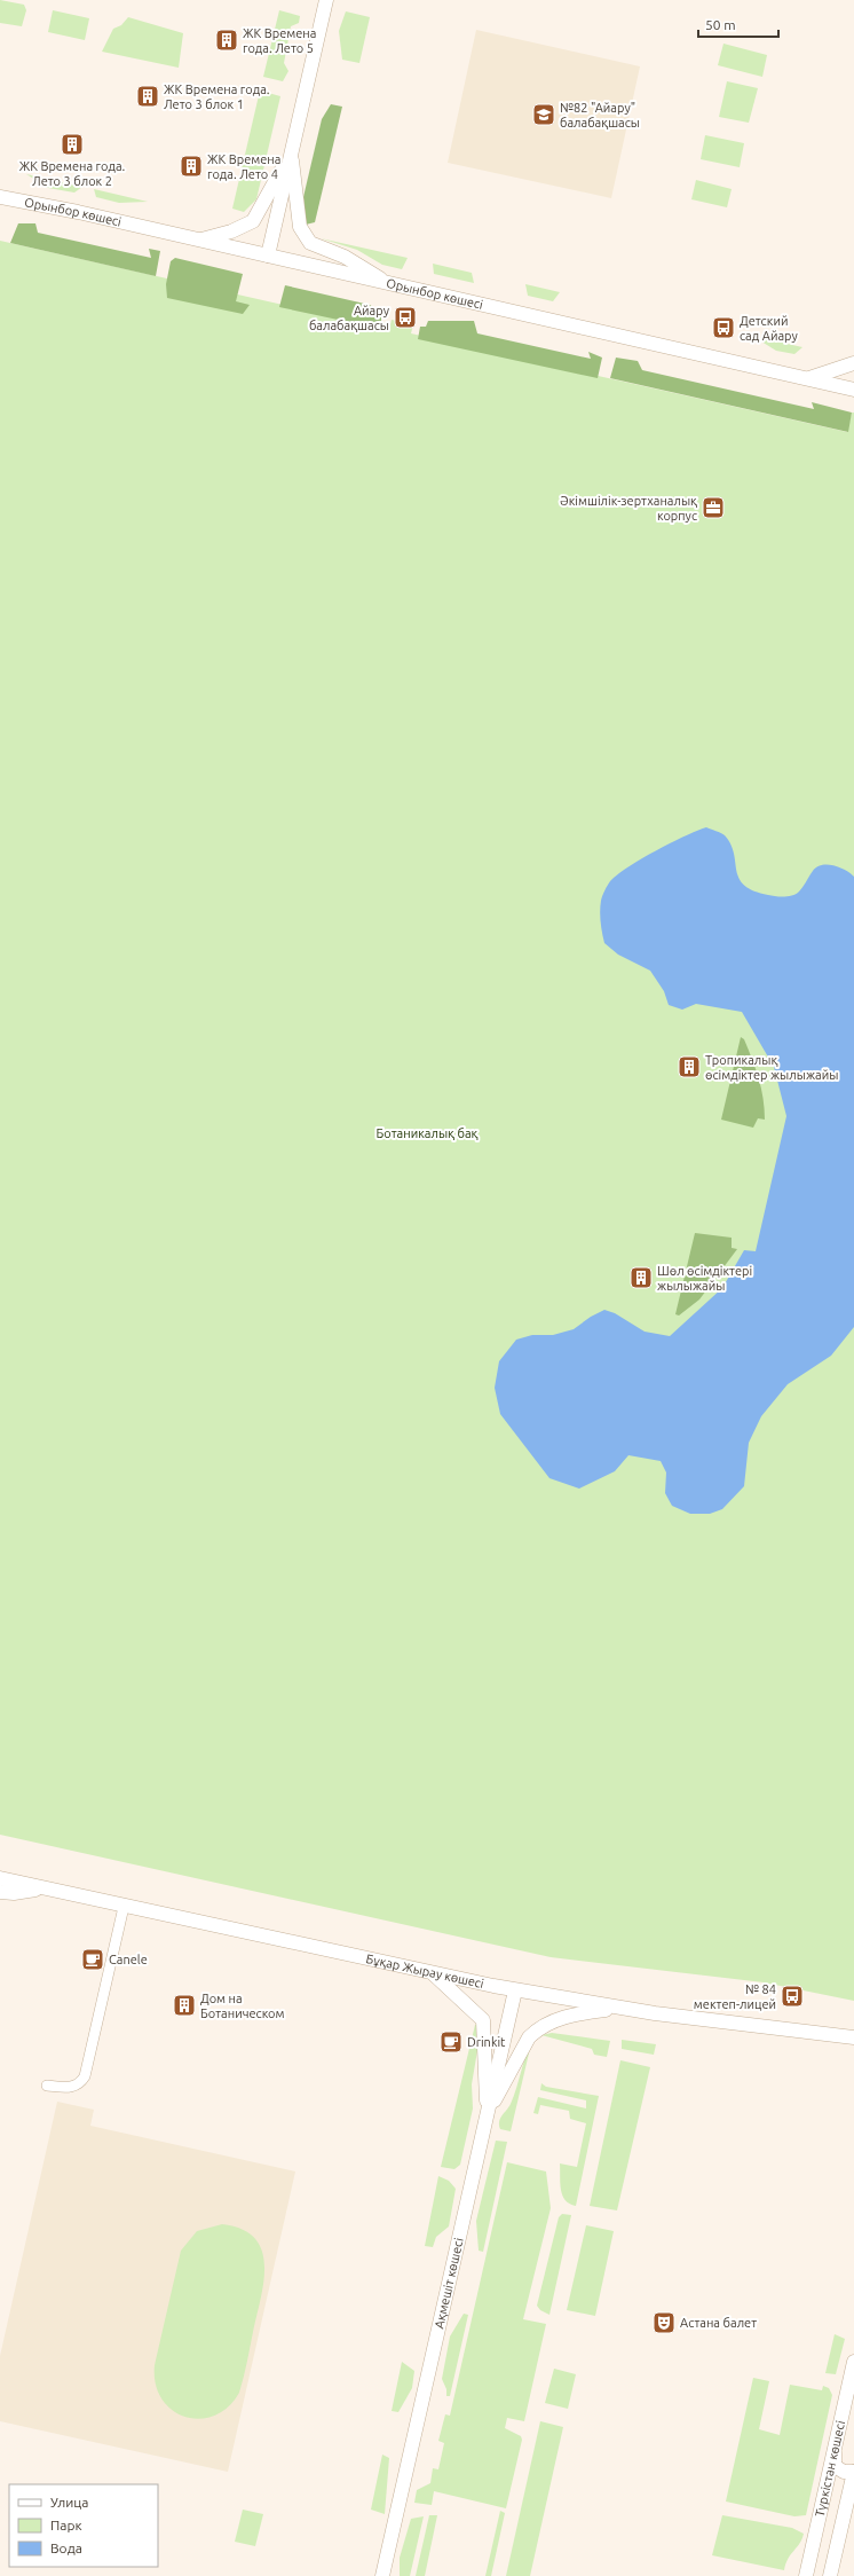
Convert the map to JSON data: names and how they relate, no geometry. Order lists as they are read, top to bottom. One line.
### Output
{"streets":{"street":["Орынбор көшесі","Бұқар Жырау көшесі","Ақмешіт көшесі","Түркістан көшесі"]},"crossings":[["Бұқар Жырау көшесі","Ақмешіт көшесі"]],"parks":["Ботаникалық бақ"],"places":{"building":["ЖК Времена года. Лето 5","ЖК Времена года. Лето 3 блок 1","ЖК Времена года. Лето 3 блок 2","ЖК Времена года. Лето 4","Тропикалық өсімдіктер жылыжайы","Шөл өсімдіктері жылыжайы","Дом на Ботаническом"],"school or university":["№82 \"Айару\" балабақшасы"],"bus stop":["Айару балабақшасы","Детский сад Айару","№ 84 мектеп-лицей"],"office":["Әкімшілік-зертханалық корпус"],"cafe":["Canele","Drinkit"],"theatre":["Астана балет"]},"legend":["Улица","Парк","Вода"],"scale_bar":"50 m"}
